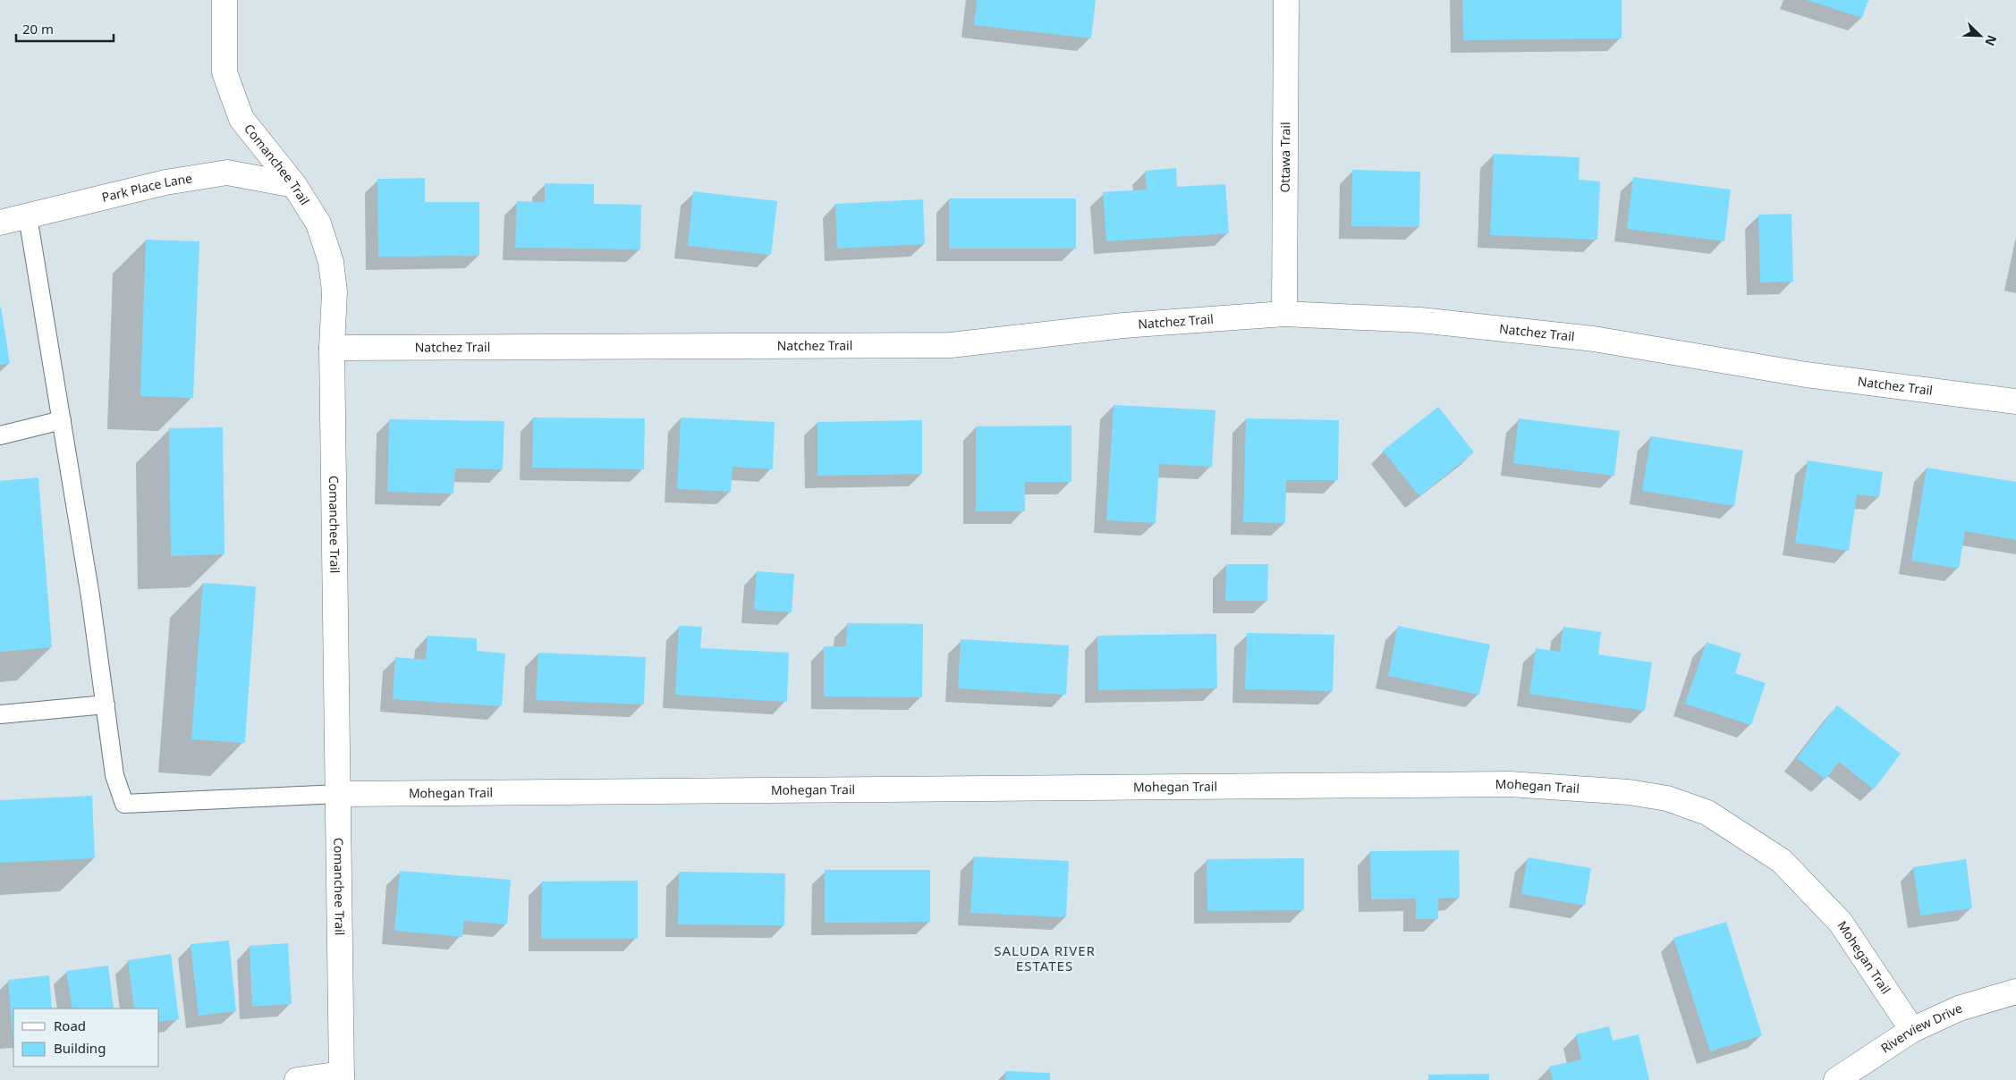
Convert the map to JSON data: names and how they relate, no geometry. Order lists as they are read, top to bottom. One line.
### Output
{"streets":{"street":["Ottawa Trail","Comanchee Trail","Park Place Lane","Natchez Trail","Mohegan Trail","Riverview Drive"]},"crossings":[["Ottawa Trail","Natchez Trail"],["Comanchee Trail","Park Place Lane"],["Comanchee Trail","Natchez Trail"],["Comanchee Trail","Mohegan Trail"],["Mohegan Trail","Riverview Drive"]],"districts":["SALUDA RIVER ESTATES"],"legend":["Road","Building"],"scale_bar":"20 m","north":"bottom right"}
